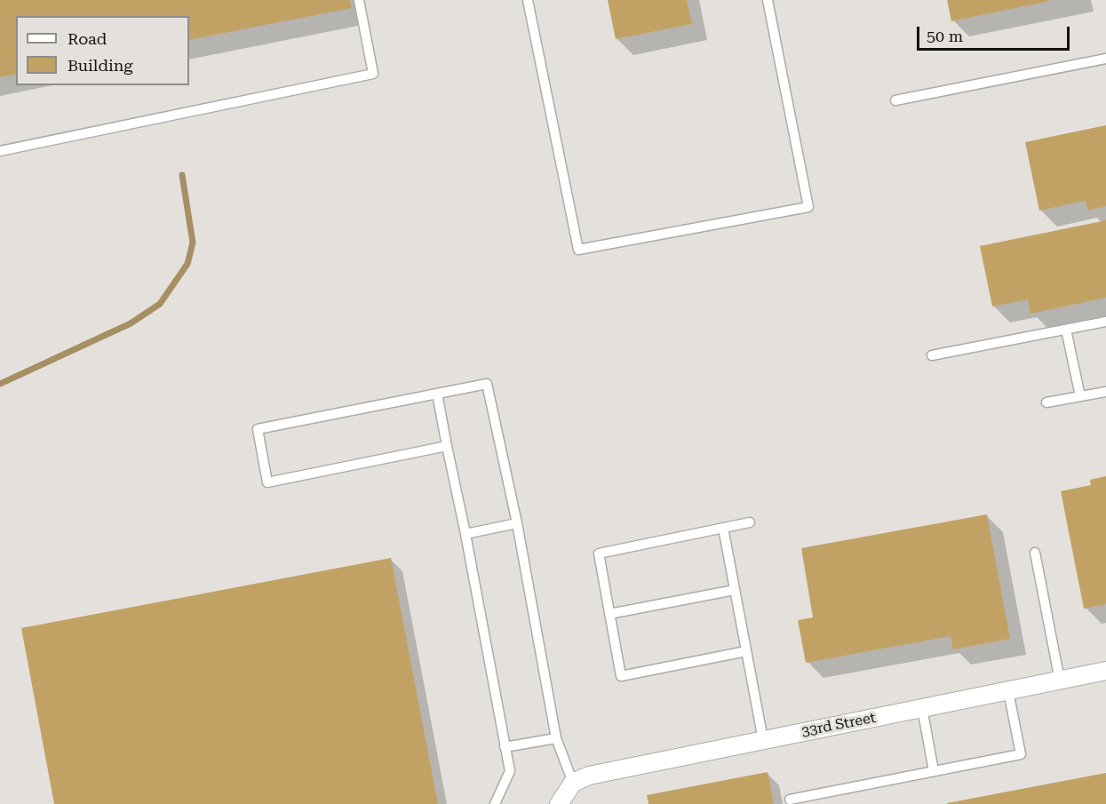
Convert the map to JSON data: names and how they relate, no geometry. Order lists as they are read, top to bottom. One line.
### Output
{"streets":{"street":["33rd Street"]},"legend":["Road","Building"],"scale_bar":"50 m"}
